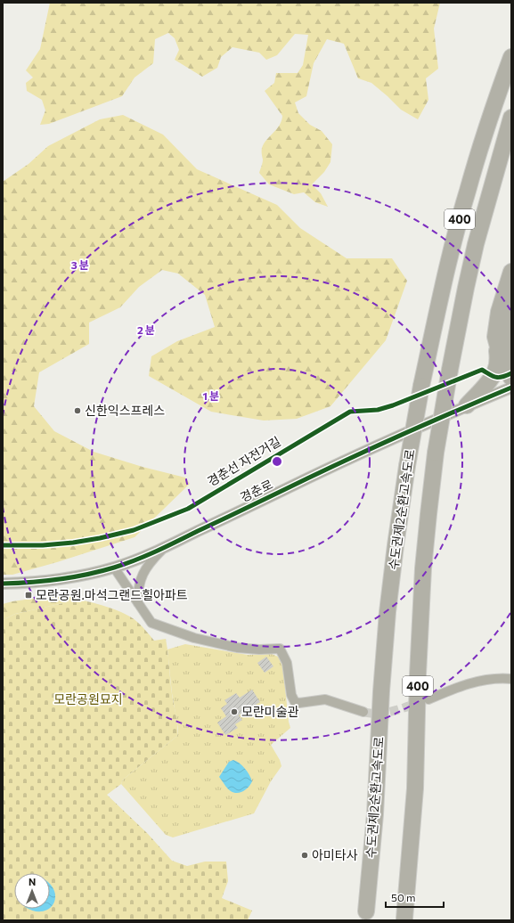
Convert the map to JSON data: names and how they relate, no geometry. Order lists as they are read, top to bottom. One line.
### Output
{"streets":{"highway":["400","수도권제2순환고속도로"],"street":["경춘로"],"cycle path":["경춘선 자전거길"]},"parks":["모란공원묘지"],"places":{"other":["신한익스프레스","모란미술관","아미타사"],"transit":["모란공원.마석그랜드힐아파트"]},"scale_bar":"50 m","north":"top","rings":["3 분","2 분","1 분"]}
